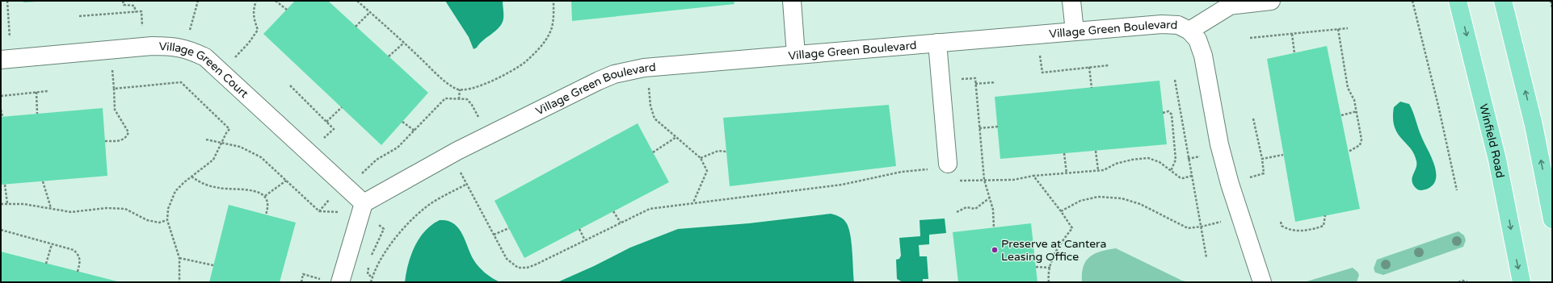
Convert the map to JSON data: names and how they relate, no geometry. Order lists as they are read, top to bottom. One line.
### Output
{"streets":{"main road":["Winfield Road"],"street":["Village Green Boulevard","Village Green Court"]},"crossings":[["Village Green Boulevard","Village Green Court"]],"places":["Preserve at Cantera Leasing Office"]}
